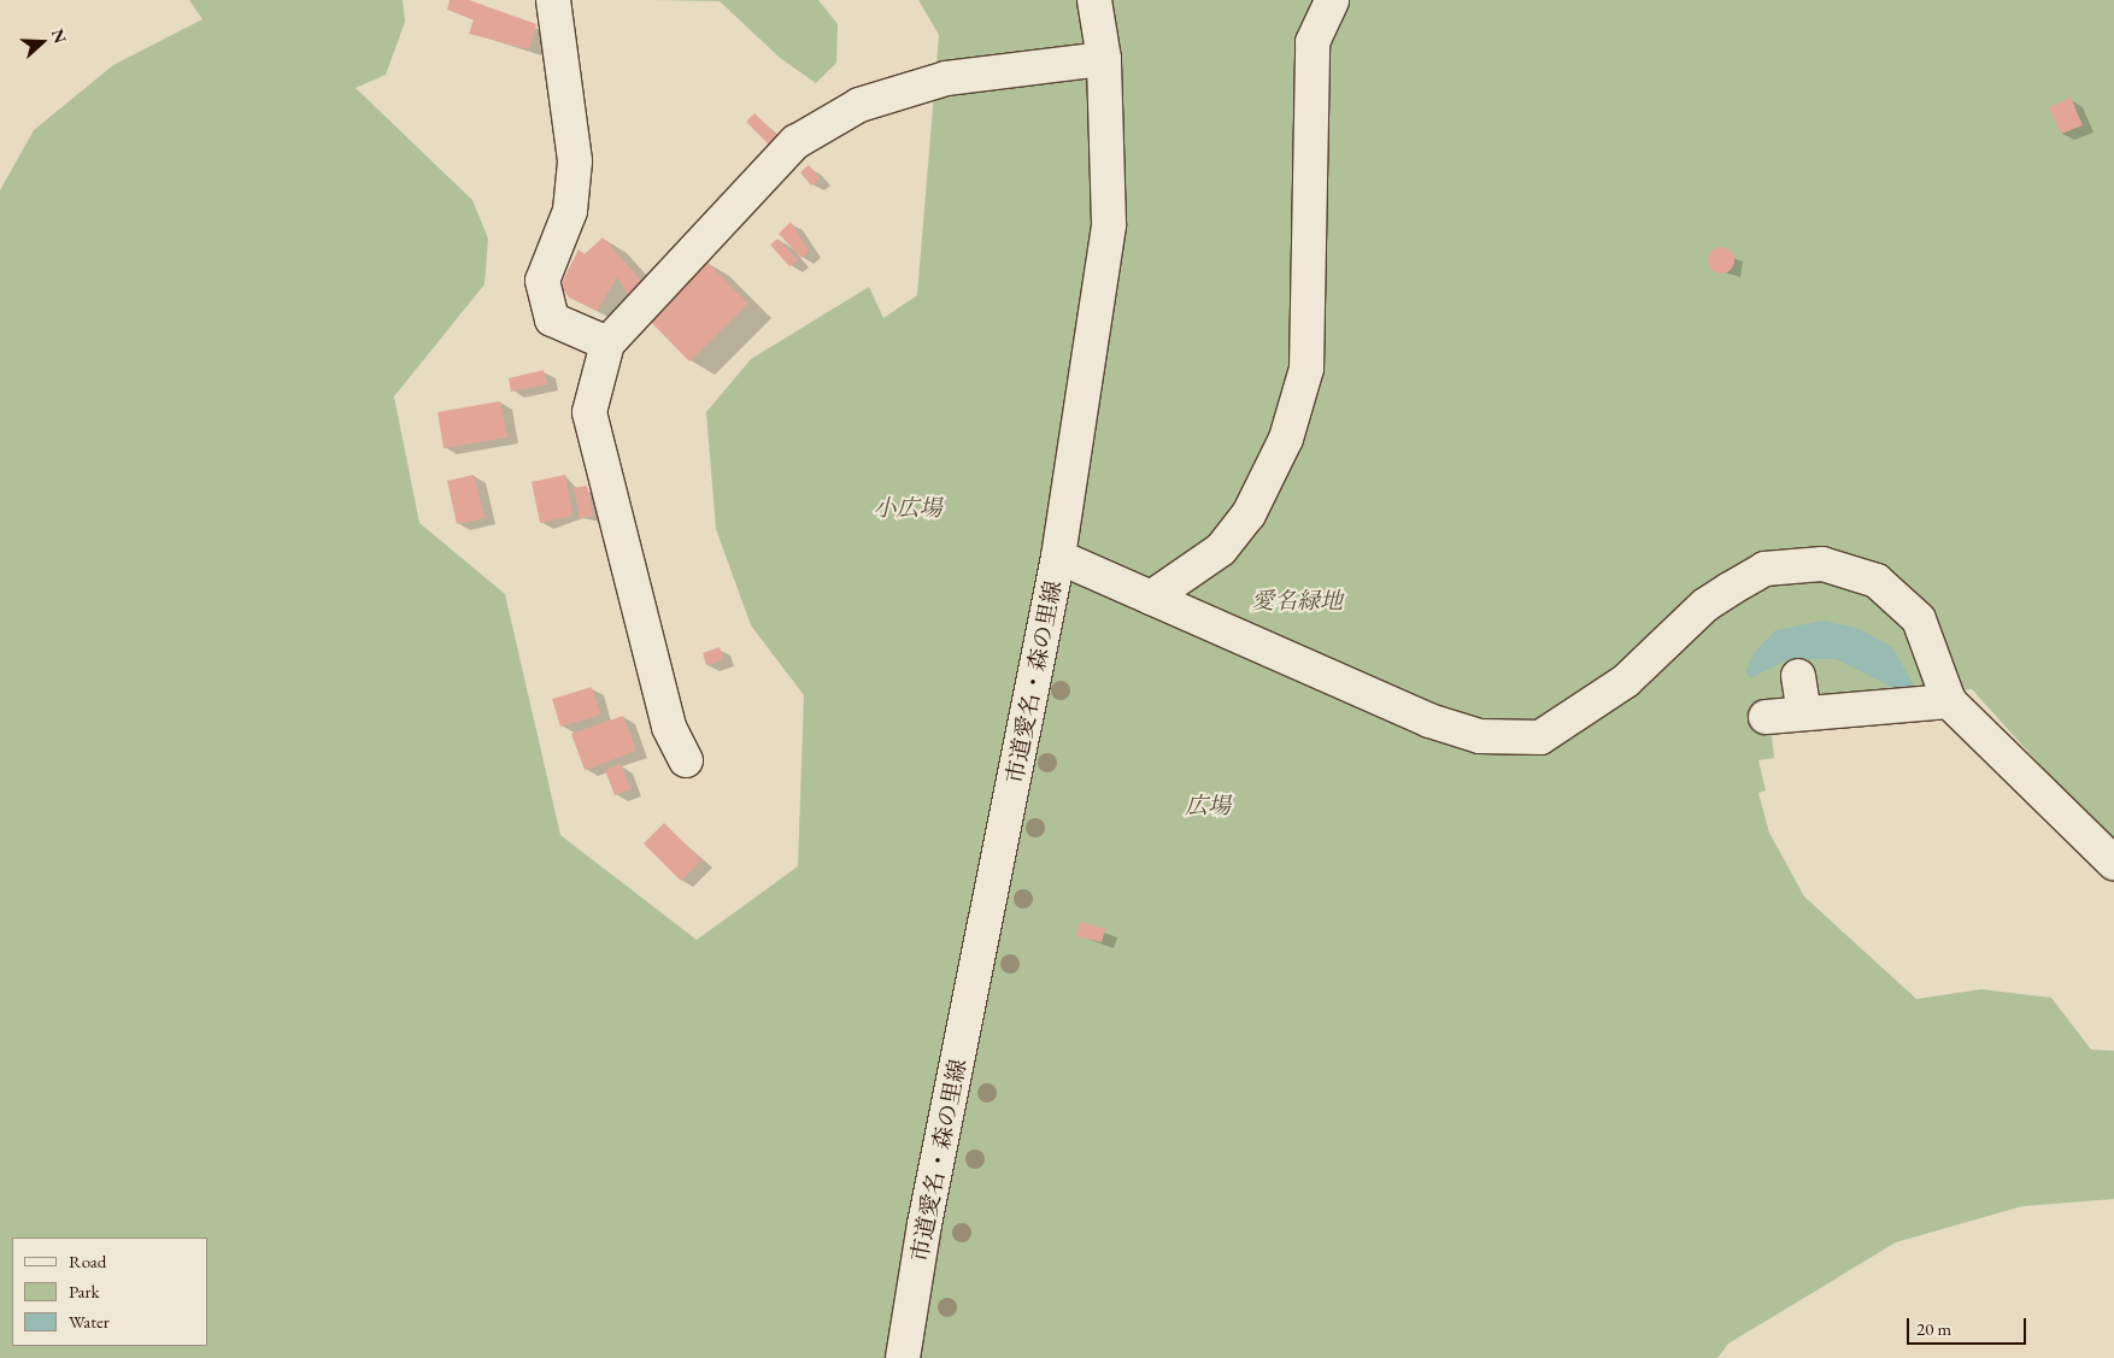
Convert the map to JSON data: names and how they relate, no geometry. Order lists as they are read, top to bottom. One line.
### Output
{"streets":{"street":["市道愛名・森の里線"]},"parks":["小広場","愛名緑地","広場"],"legend":["Road","Park","Water"],"scale_bar":"20 m","north":"right"}
